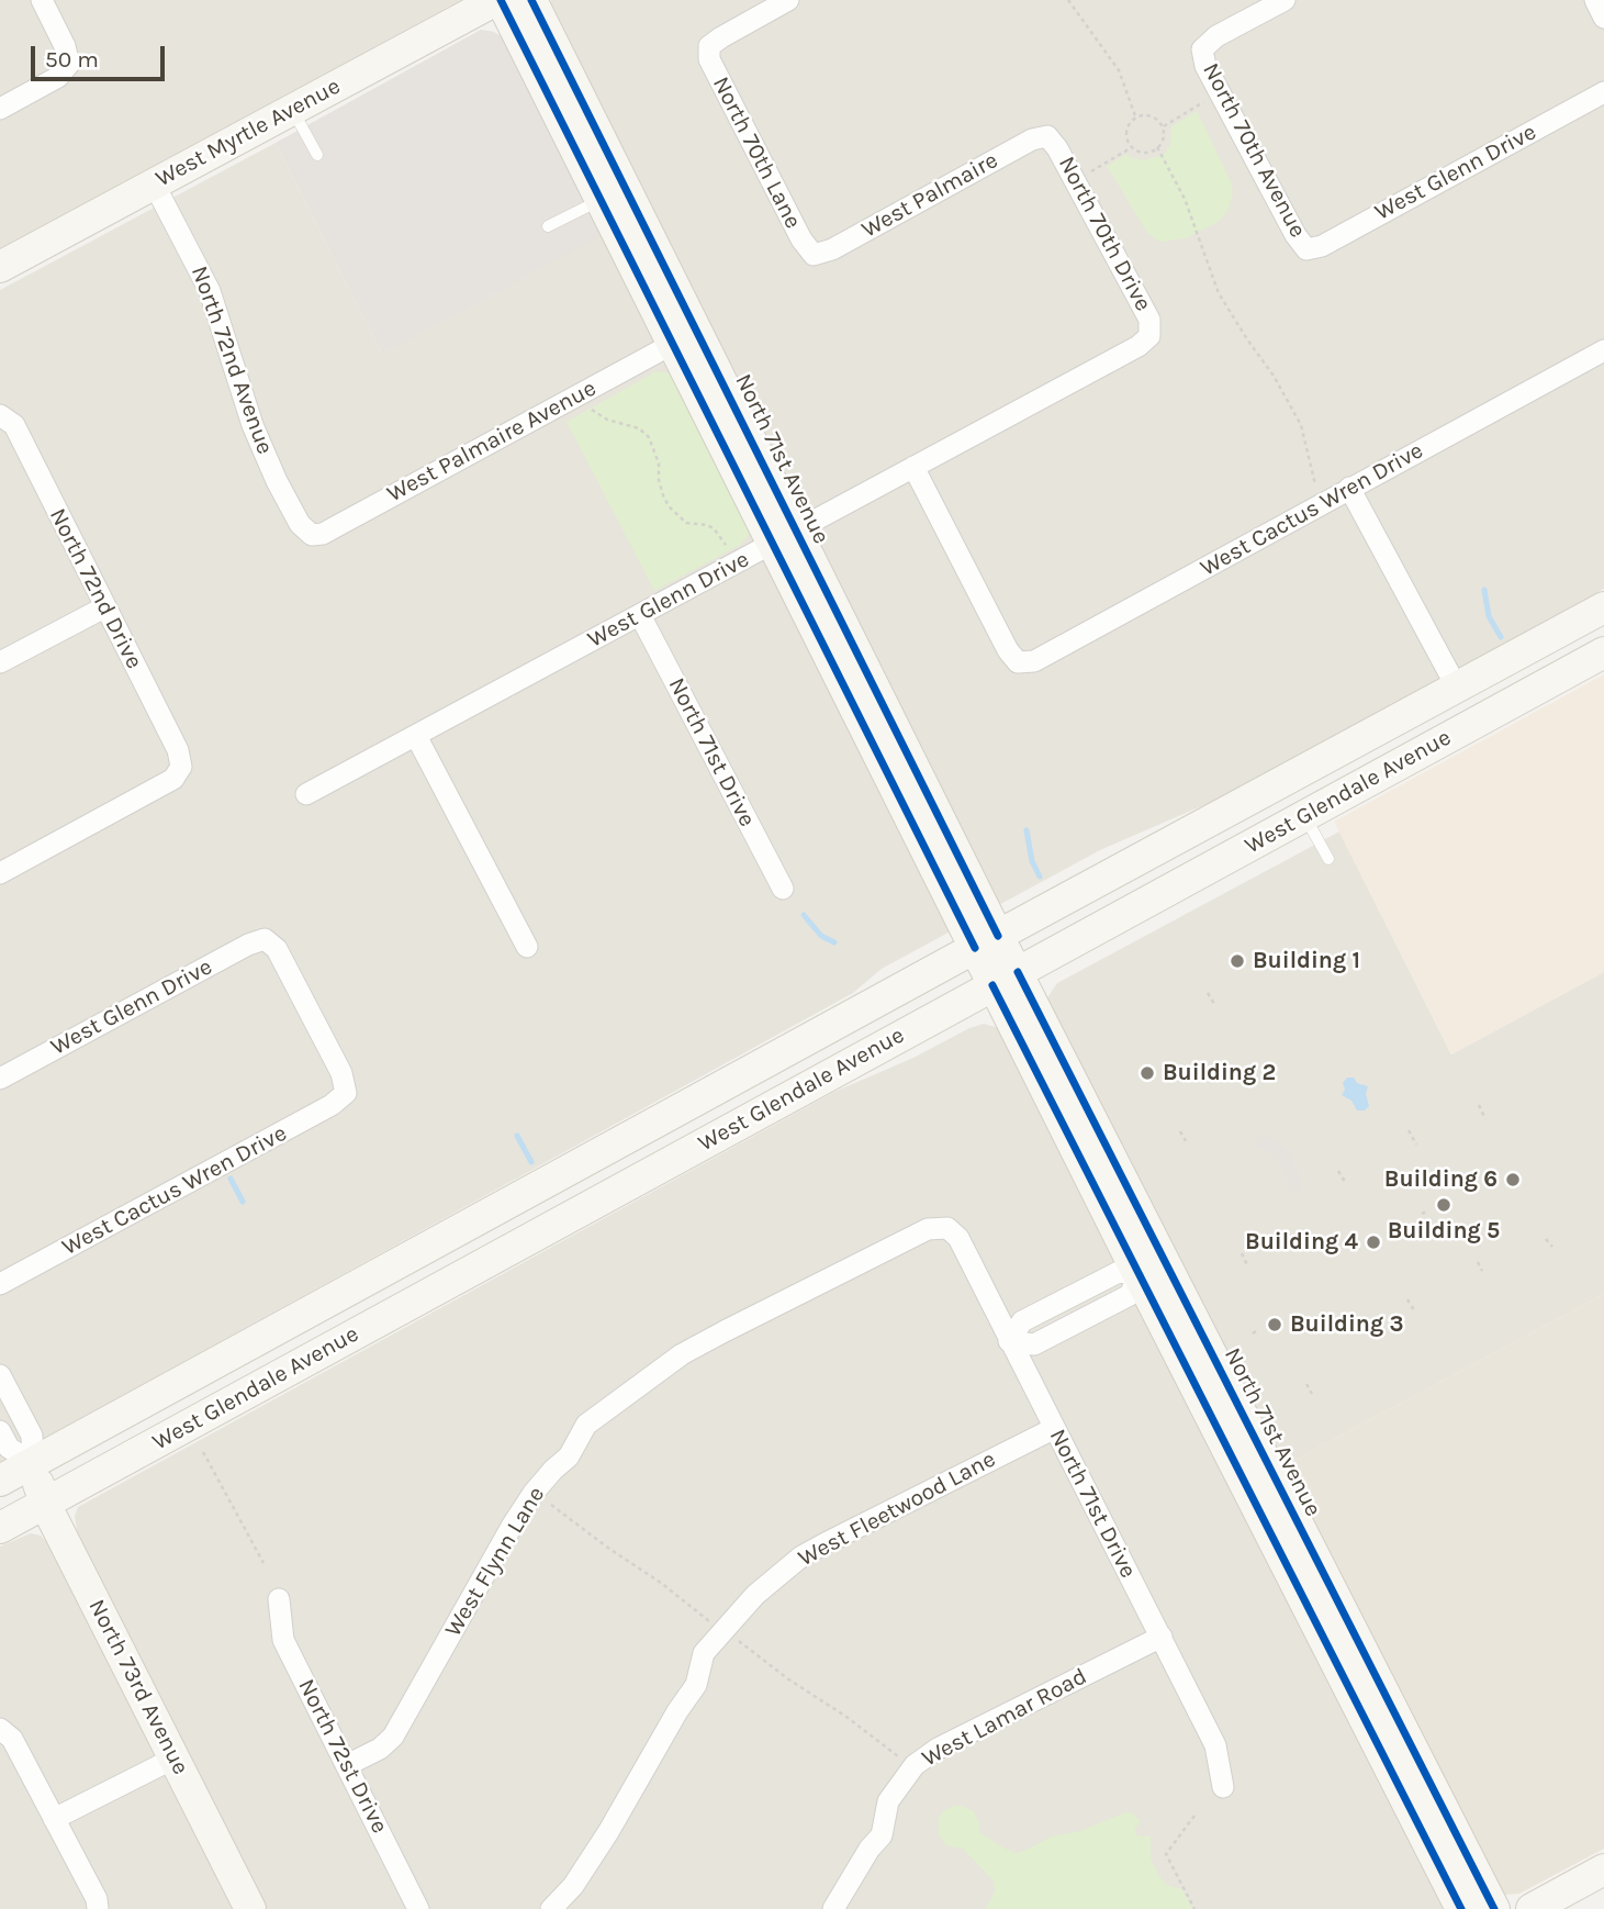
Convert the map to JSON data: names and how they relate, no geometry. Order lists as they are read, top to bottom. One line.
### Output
{"streets":{"street":["West Myrtle Avenue","North 70th Avenue","North 70th Lane","West Glenn Drive","West Palmaire","North 70th Drive","North 72nd Avenue","West Palmaire Avenue","North 71st Avenue","West Cactus Wren Drive","North 72nd Drive","North 71st Drive","West Glendale Avenue","West Fleetwood Lane","West Flynn Lane","North 73rd Avenue","West Lamar Road","North 72st Drive"]},"crossings":[["West Myrtle Avenue","North 72nd Avenue"],["West Myrtle Avenue","North 71st Avenue"],["North 70th Avenue","West Glenn Drive"],["North 70th Lane","West Palmaire"],["West Glenn Drive","North 70th Drive"],["West Glenn Drive","North 71st Avenue"],["West Glenn Drive","West Cactus Wren Drive"],["West Glenn Drive","North 71st Drive"],["West Palmaire","North 70th Drive"],["North 72nd Avenue","West Palmaire Avenue"],["West Palmaire Avenue","North 71st Avenue"],["North 71st Avenue","West Glendale Avenue"],["North 71st Drive","West Fleetwood Lane"],["North 71st Drive","West Flynn Lane"],["North 71st Drive","West Lamar Road"],["West Glendale Avenue","North 73rd Avenue"],["West Flynn Lane","North 72st Drive"]],"places":["Building 1","Building 2","Building 6","Building 5","Building 4","Building 3"],"scale_bar":"50 m"}
